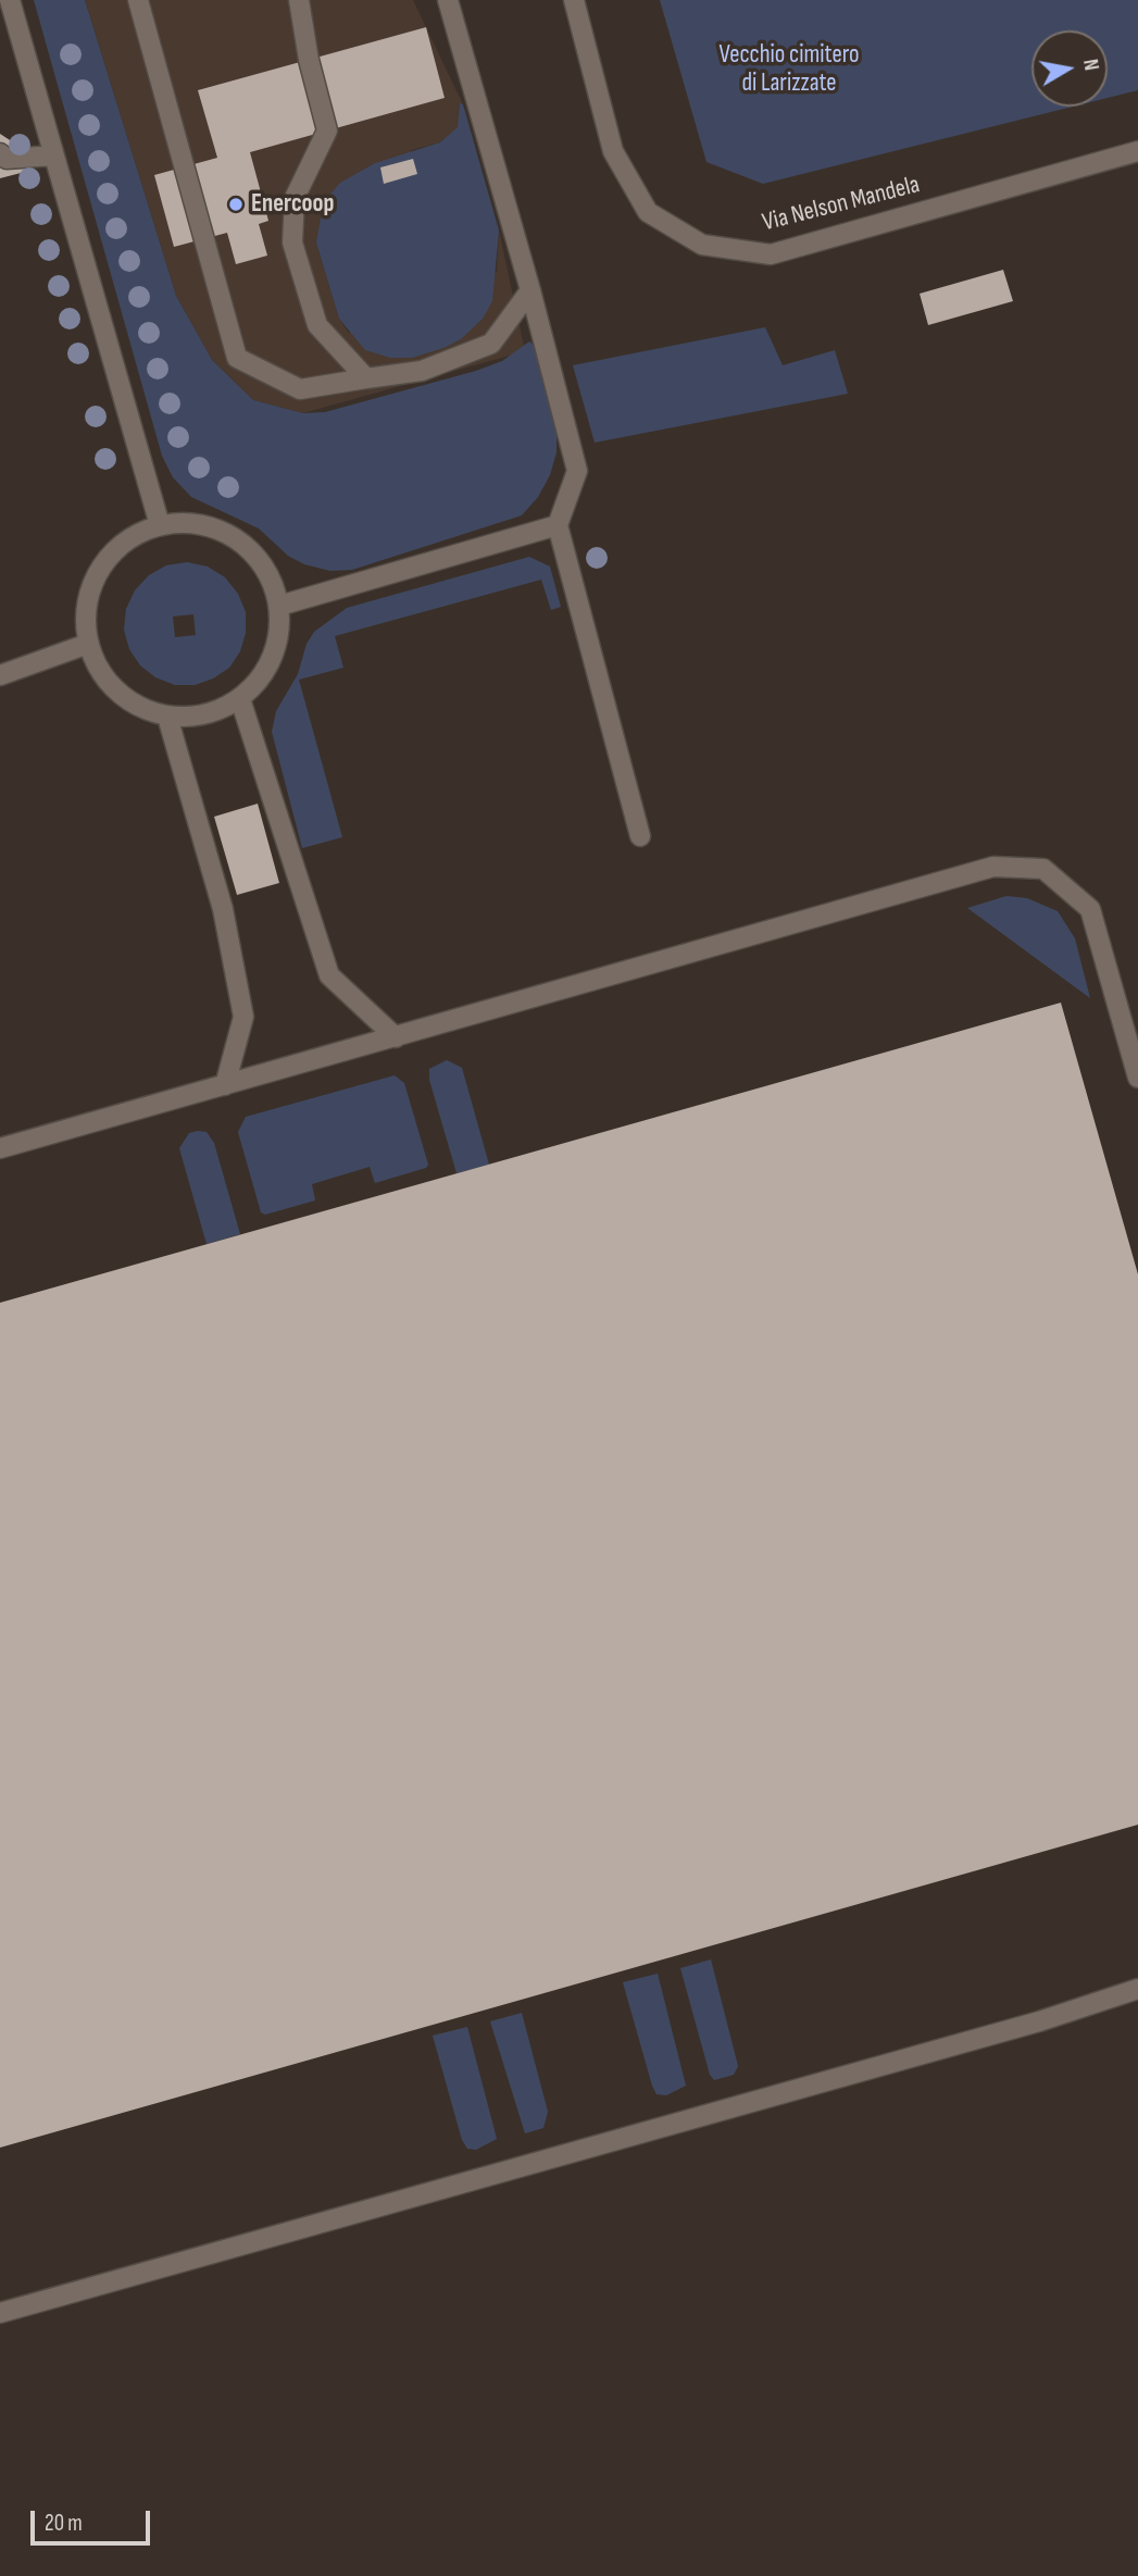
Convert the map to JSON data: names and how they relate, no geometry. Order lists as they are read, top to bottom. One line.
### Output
{"streets":{"street":["Via Nelson Mandela"]},"parks":["Vecchio cimitero di Larizzate"],"places":["Enercoop"],"scale_bar":"20 m","north":"right"}
